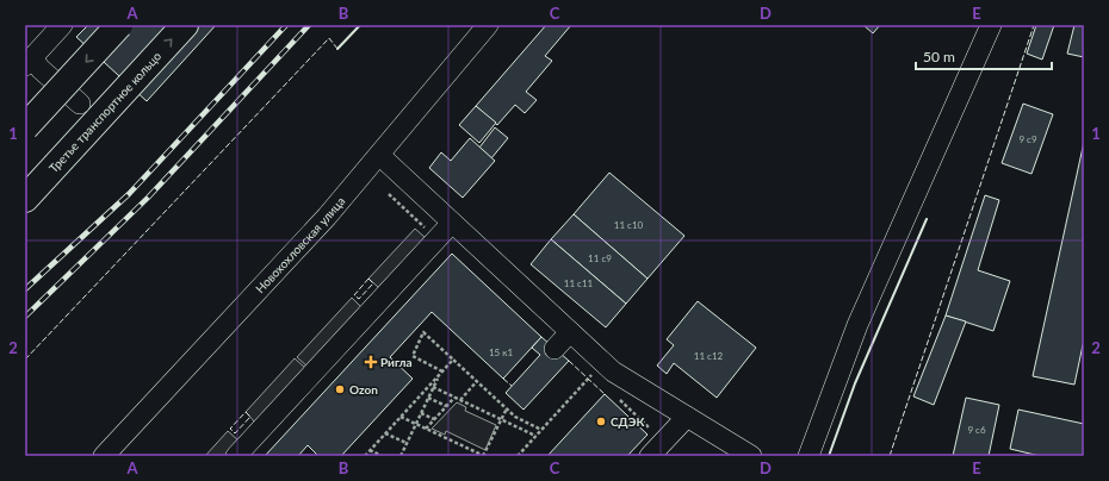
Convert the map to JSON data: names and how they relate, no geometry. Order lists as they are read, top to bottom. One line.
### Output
{"streets":{"main road":["Третье транспортное кольцо"],"street":["Новохохловская улица"]},"places":{"health":["Ригла"],"other":["Ozon","СДЭК"]},"house_numbers":["9 с9","11 с10","11 с9","11 с11","15 к1","11 с12","9 с6"],"scale_bar":"50 m","grid":{"columns":["A","B","C","D","E"],"rows":["1","2"]}}
